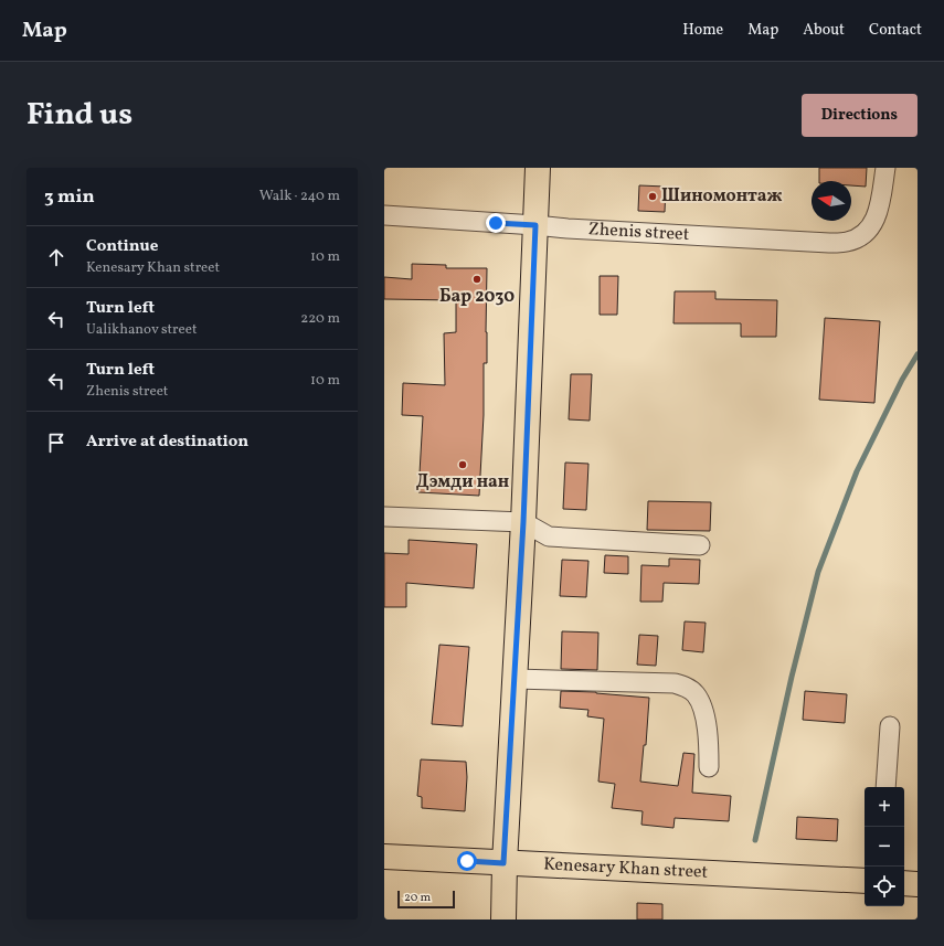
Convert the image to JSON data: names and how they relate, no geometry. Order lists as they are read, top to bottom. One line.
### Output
{"streets":{"main road":["Kenesary Khan street"],"street":["Zhenis street"]},"places":["Шиномонтаж","Бар 2030","Дэмди нан"],"scale_bar":"20 m","north":"left","page":{"header":"Map","nav":["Home","Map","About","Contact"],"title":"Find us","buttons":"Directions","heading":["3 min","Walk · 240 m"],"list":[["Continue","Kenesary Khan street","10 m"],["Turn left","Ualikhanov street","220 m"],["Turn left","Zhenis street","10 m"],"Arrive at destination"],"map_buttons":["+","−"],"scale":"20 m"}}
